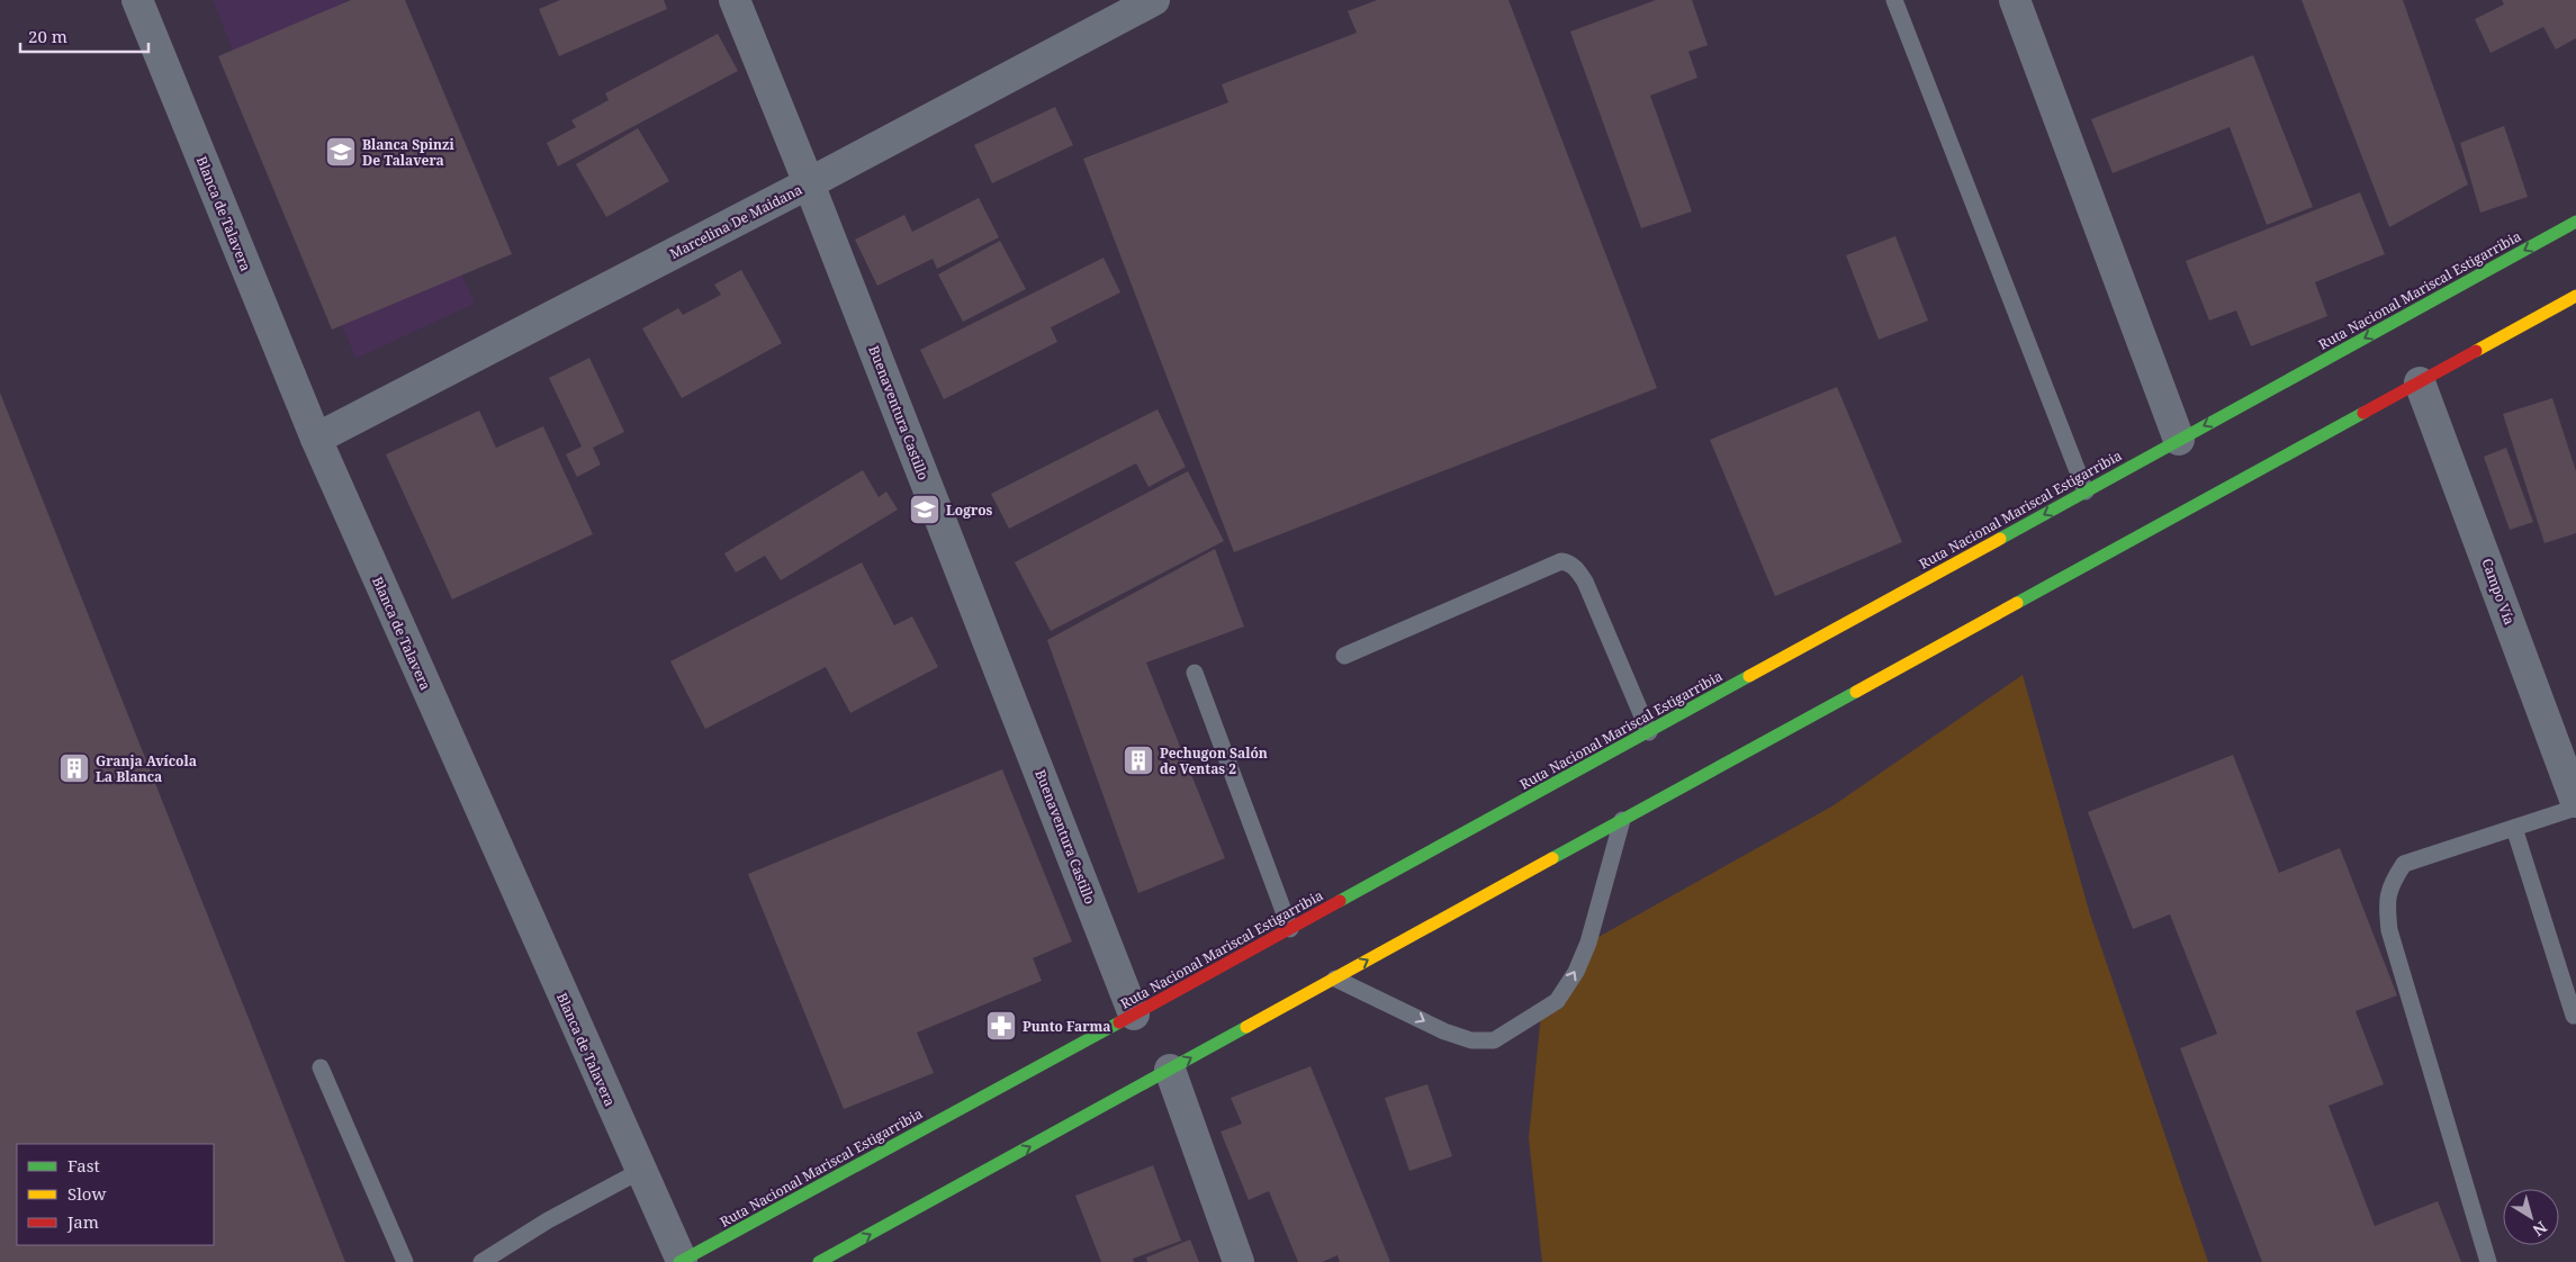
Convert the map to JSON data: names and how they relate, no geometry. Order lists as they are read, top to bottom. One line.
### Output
{"streets":{"highway":["Ruta Nacional Mariscal Estigarribia"],"street":["Blanca de Talavera","Marcelina De Maidana","Buenaventura Castillo","Campo Vía"]},"crossings":[["Blanca de Talavera","Marcelina De Maidana"],["Blanca de Talavera","Ruta Nacional Mariscal Estigarribia"],["Marcelina De Maidana","Buenaventura Castillo"],["Ruta Nacional Mariscal Estigarribia","Buenaventura Castillo"]],"places":{"school or university":["Blanca Spinzi De Talavera","Logros"],"building":["Pechugon Salón de Ventas 2","Granja Avícola La Blanca"],"pharmacy":["Punto Farma"]},"legend":["Fast","Slow","Jam"],"scale_bar":"20 m","north":"bottom right"}
